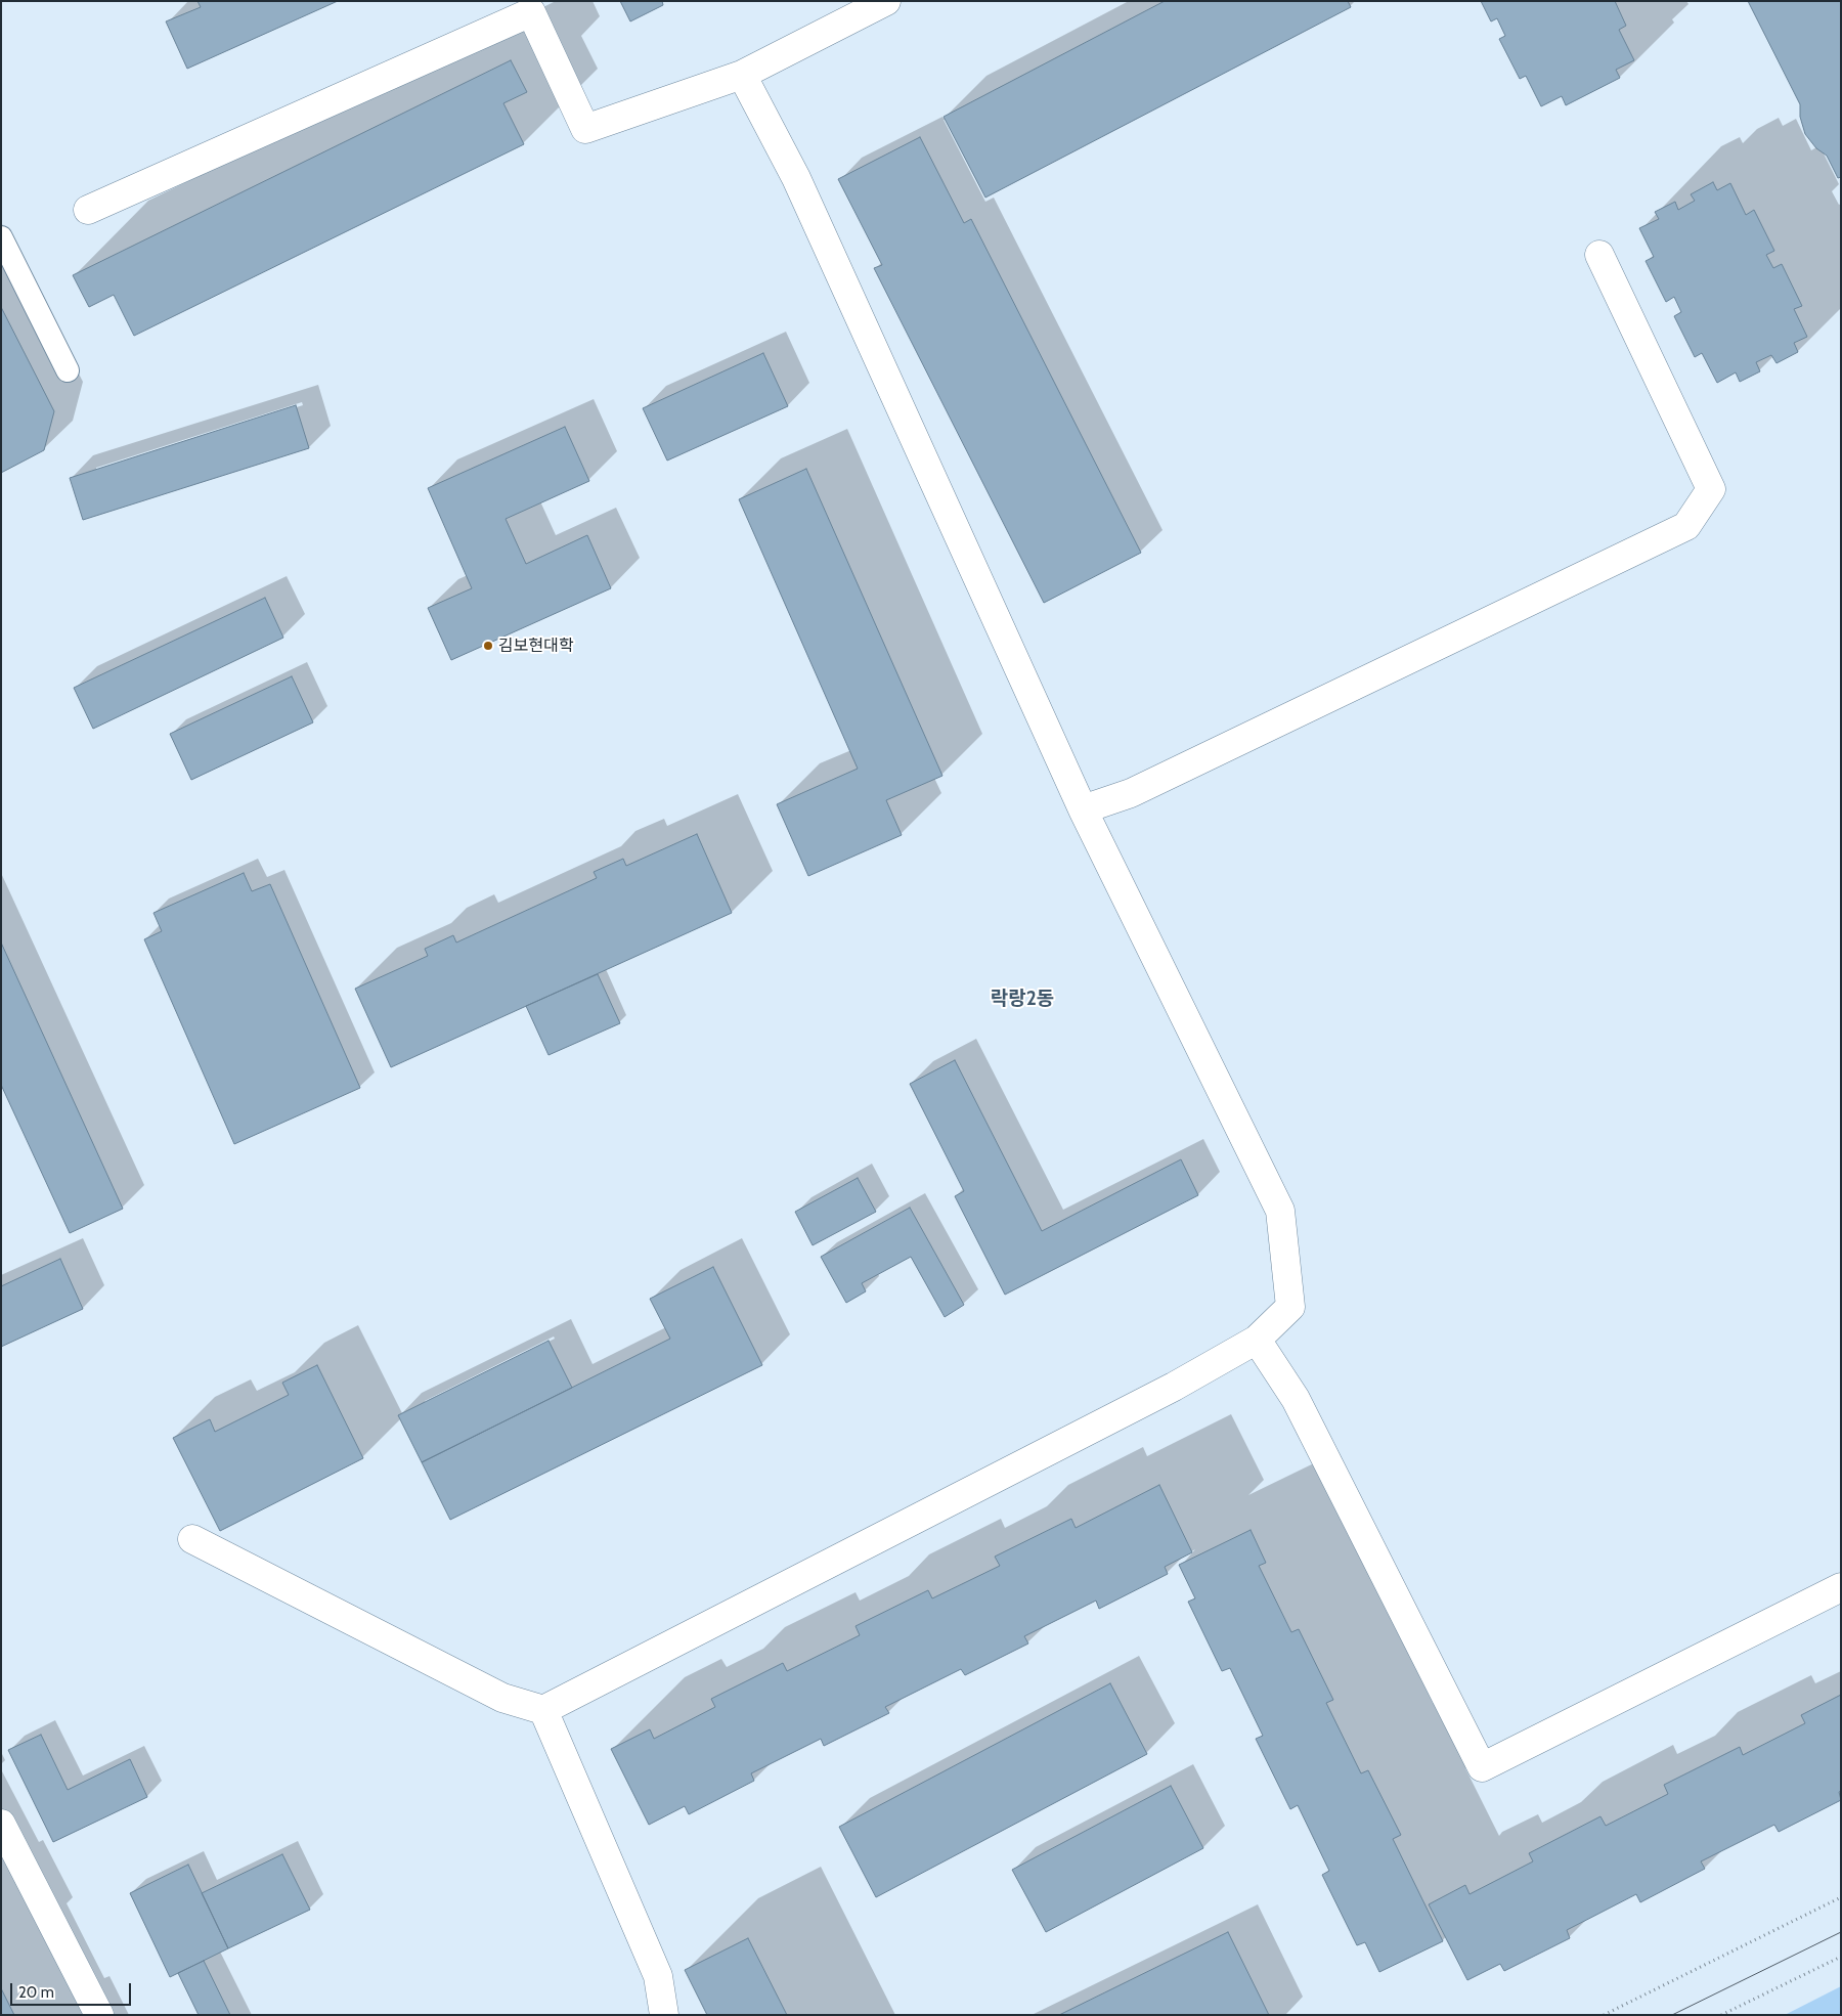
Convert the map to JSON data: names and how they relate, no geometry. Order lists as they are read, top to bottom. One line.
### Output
{"districts":["락랑2동"],"places":["김보현대학"],"scale_bar":"20 m"}
